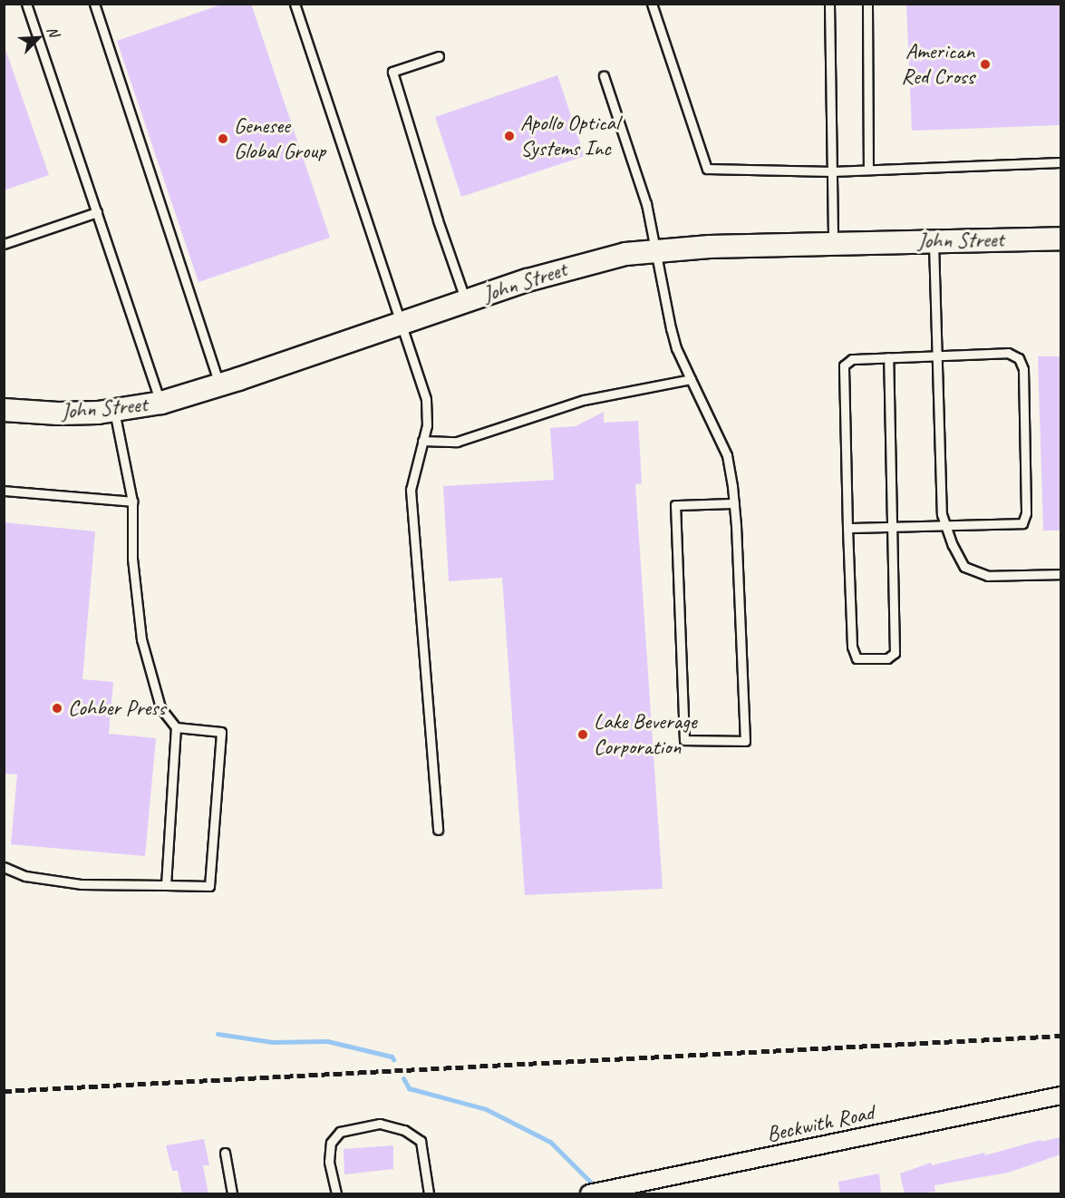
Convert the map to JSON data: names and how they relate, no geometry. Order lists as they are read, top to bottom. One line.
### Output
{"streets":{"street":["John Street","Beckwith Road"]},"places":["American Red Cross","Apollo Optical Systems Inc","Genesee Global Group","Cohber Press","Lake Beverage Corporation"],"north":"top right"}
